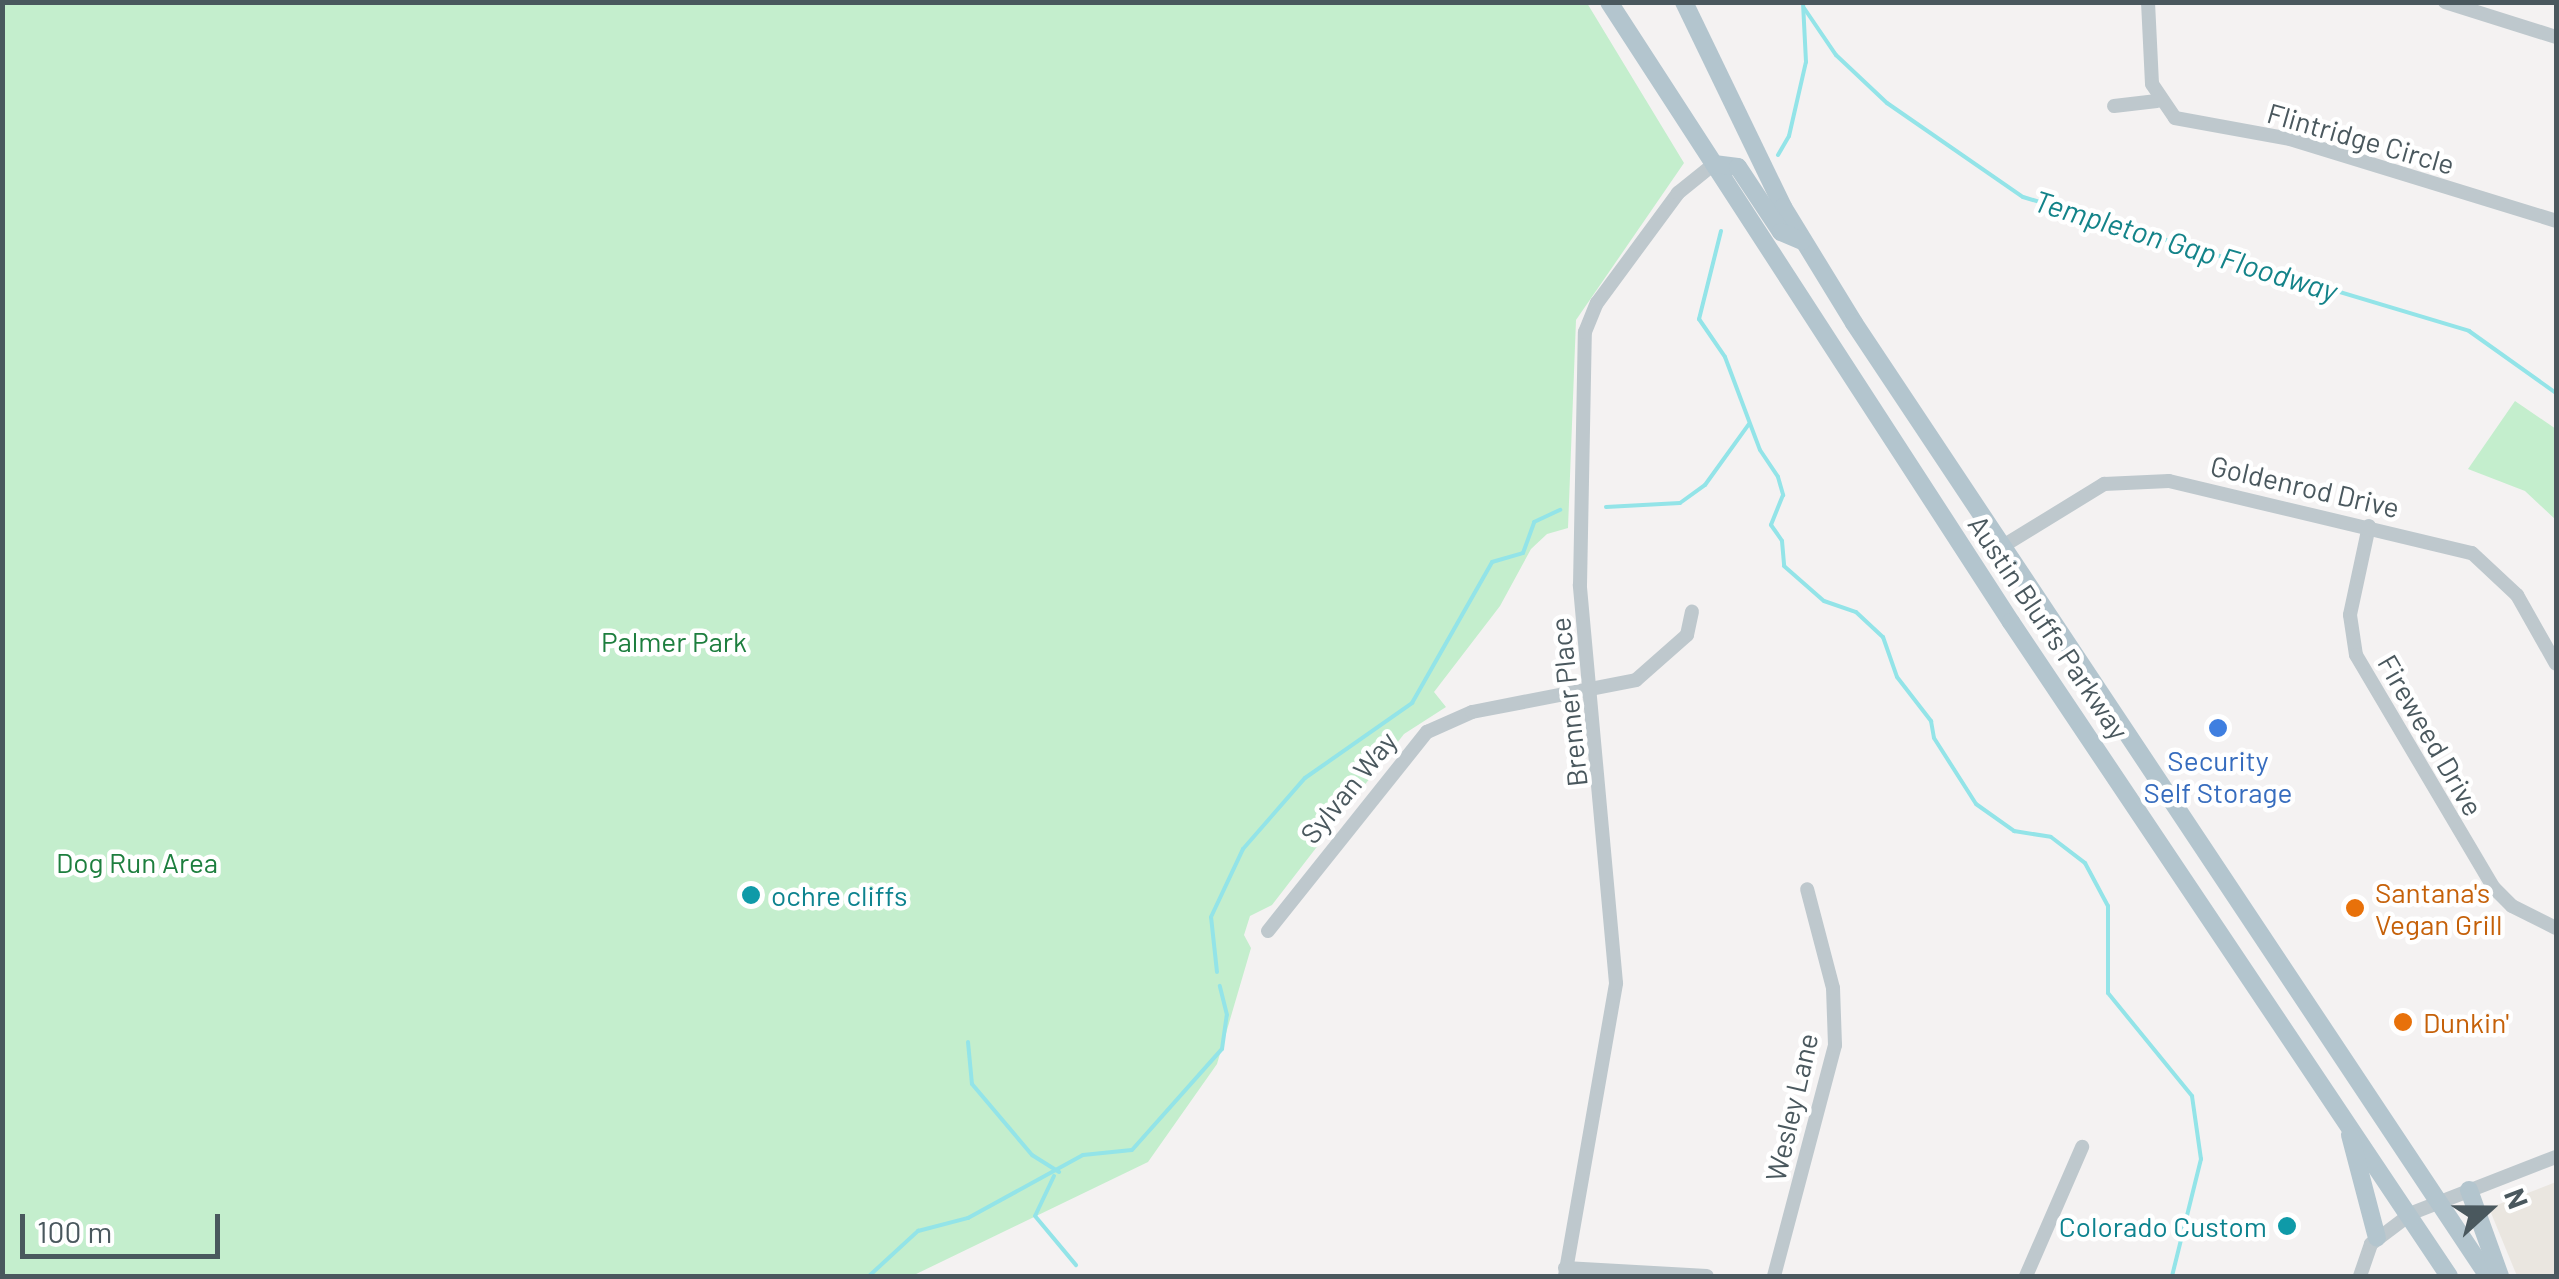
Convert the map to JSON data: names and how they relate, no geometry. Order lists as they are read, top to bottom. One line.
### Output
{"streets":{"main road":["Austin Bluffs Parkway"],"street":["Flintridge Circle","Goldenrod Drive","Brenner Place","Fireweed Drive","Sylvan Way","Wesley Lane"]},"crossings":[["Goldenrod Drive","Austin Bluffs Parkway"],["Goldenrod Drive","Fireweed Drive"],["Austin Bluffs Parkway","Brenner Place"],["Brenner Place","Sylvan Way"]],"water":["Templeton Gap Floodway"],"parks":["Palmer Park","Dog Run Area"],"places":["Security Self Storage","ochre cliffs","Santana's Vegan Grill","Dunkin'","Colorado Custom"],"scale_bar":"100 m","north":"right"}
